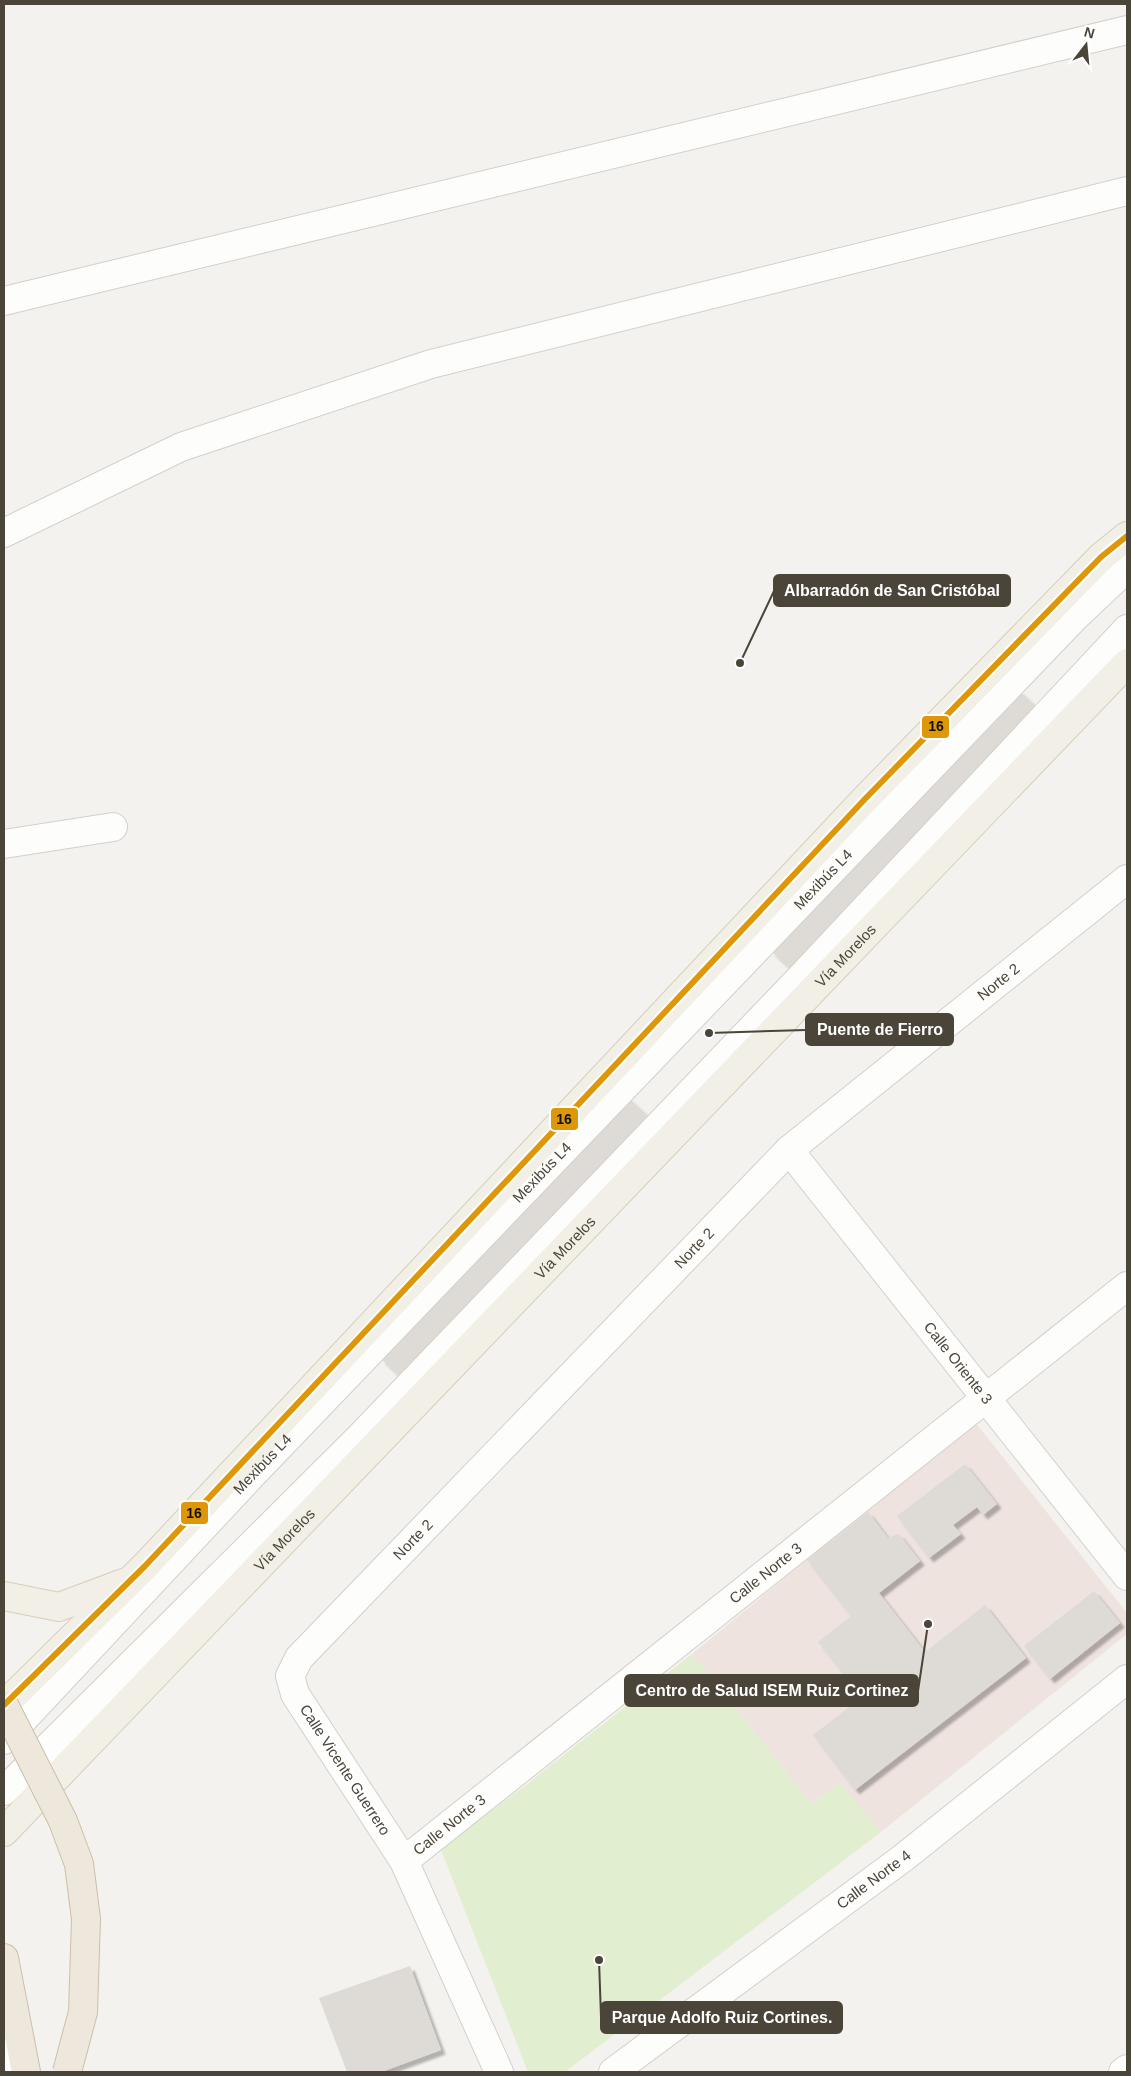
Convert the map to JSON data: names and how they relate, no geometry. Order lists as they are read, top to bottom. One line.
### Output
{"streets":{"main road":["Vía Morelos"],"street":["Mexibús L4","Norte 2","Calle Oriente 3","Calle Norte 3","Calle Vicente Guerrero","Calle Norte 4"]},"crossings":[["Norte 2","Calle Oriente 3"],["Norte 2","Calle Vicente Guerrero"],["Calle Oriente 3","Calle Norte 3"],["Calle Norte 3","Calle Vicente Guerrero"]],"places":["Albarradón de San Cristóbal","Puente de Fierro","Centro de Salud ISEM Ruiz Cortinez","Parque Adolfo Ruiz Cortines."],"lines":["transit line 16"],"north":"top"}
